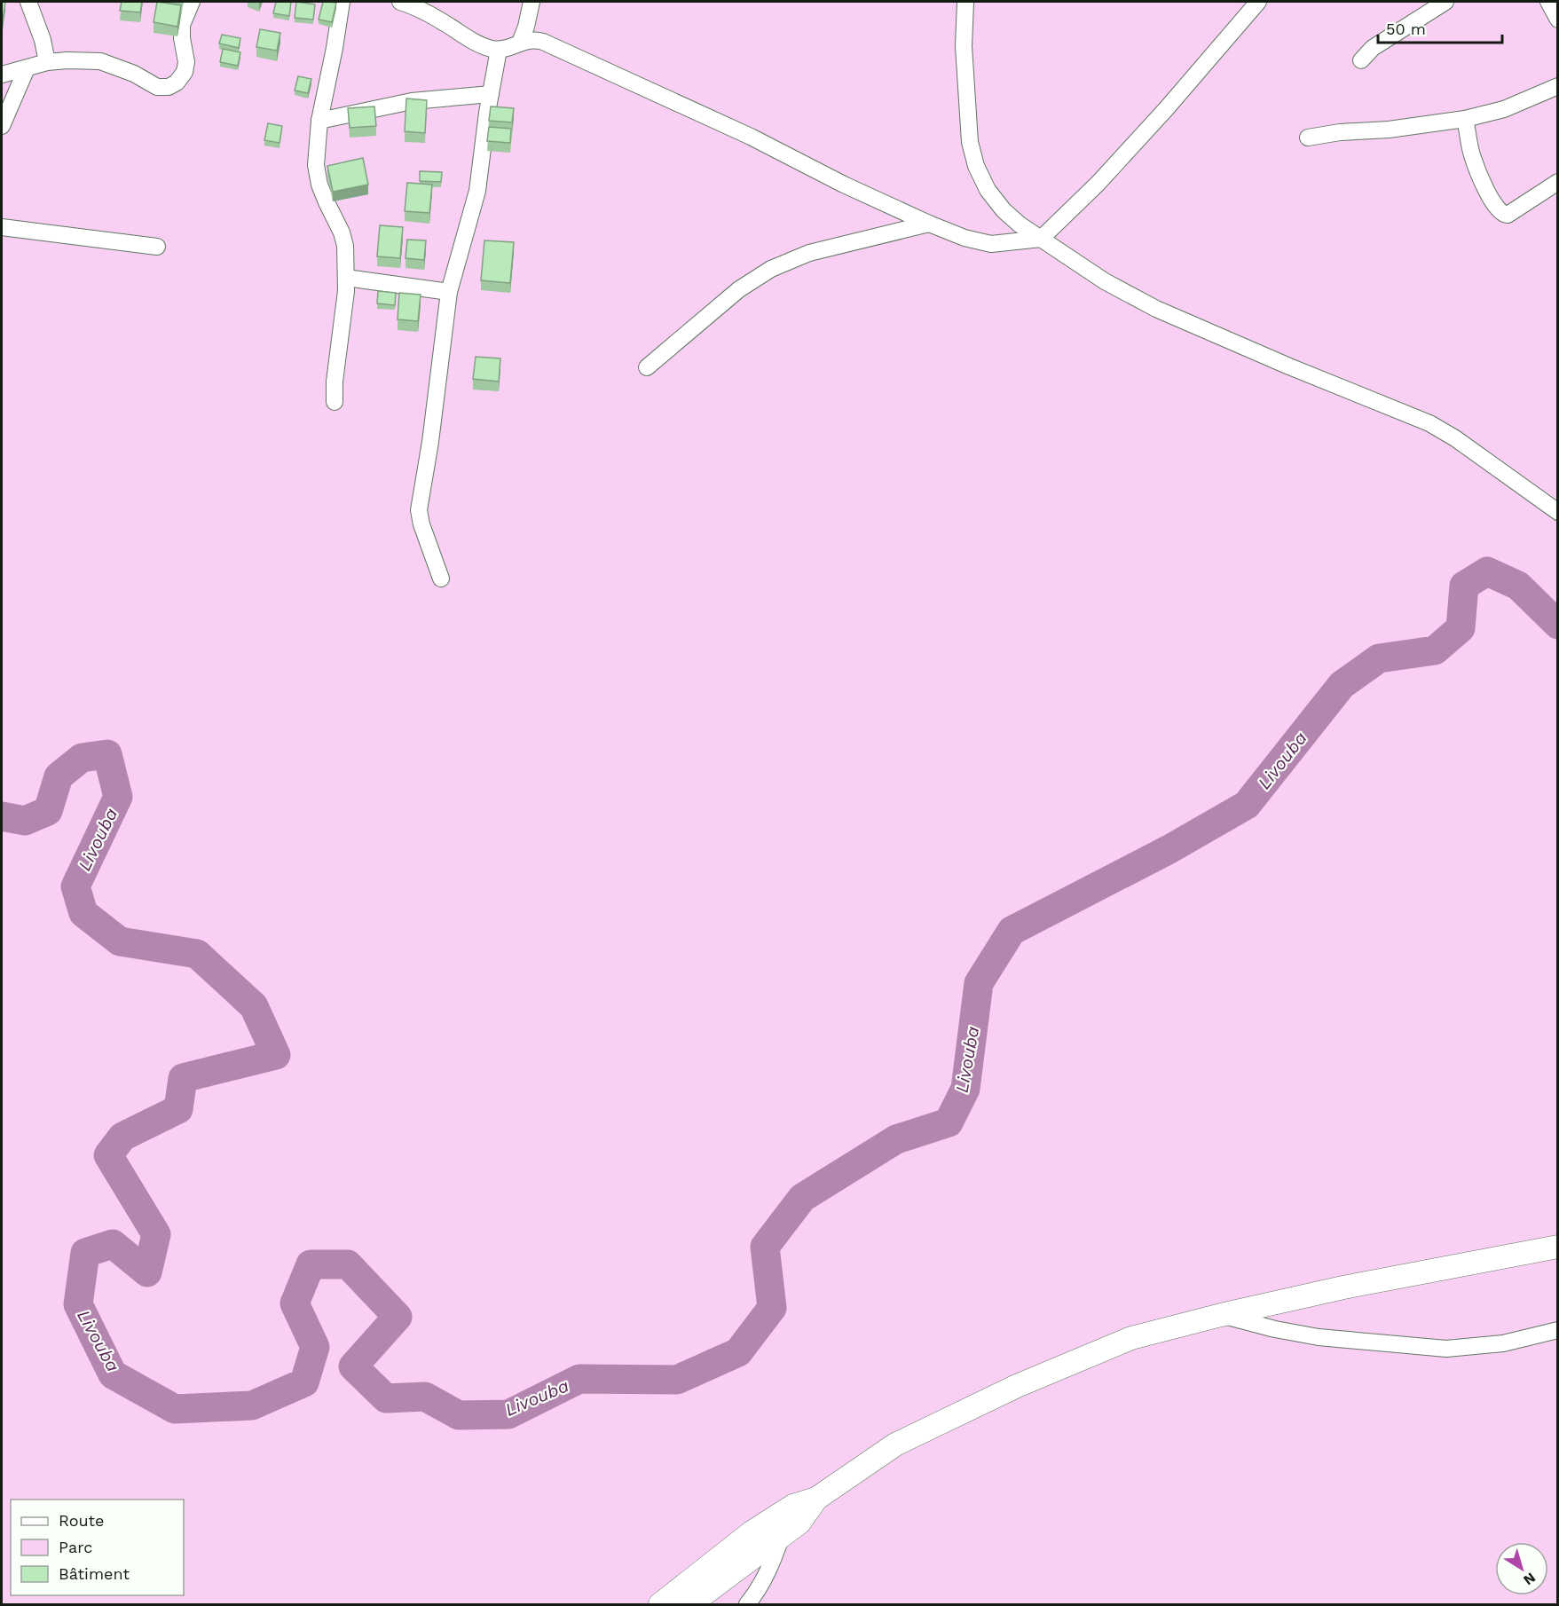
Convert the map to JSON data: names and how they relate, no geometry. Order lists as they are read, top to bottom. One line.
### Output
{"water":["Livouba"],"legend":["Route","Parc","Bâtiment"],"scale_bar":"50 m","north":"bottom right"}
